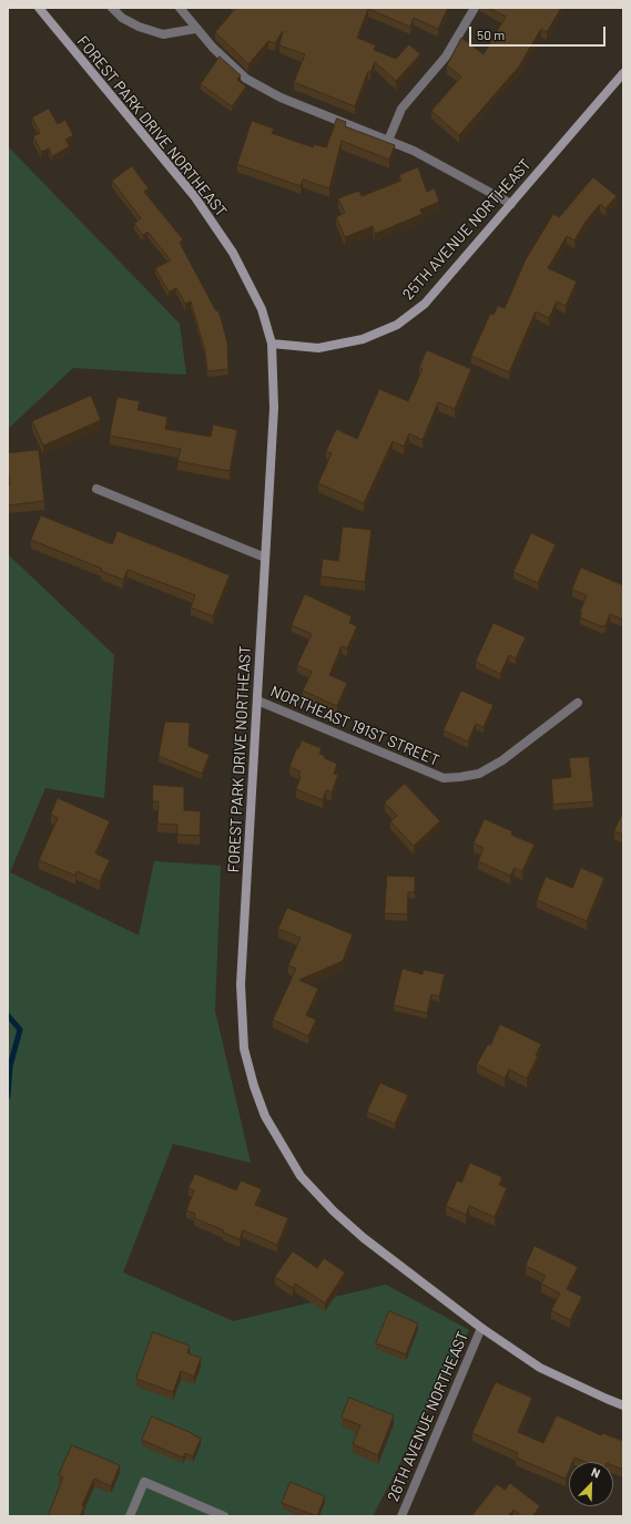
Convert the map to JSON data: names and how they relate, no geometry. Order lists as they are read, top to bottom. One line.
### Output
{"streets":{"street":["FOREST PARK DRIVE NORTHEAST","25TH AVENUE NORTHEAST","NORTHEAST 191ST STREET","26TH AVENUE NORTHEAST"]},"crossings":[["FOREST PARK DRIVE NORTHEAST","25TH AVENUE NORTHEAST"],["FOREST PARK DRIVE NORTHEAST","NORTHEAST 191ST STREET"],["FOREST PARK DRIVE NORTHEAST","26TH AVENUE NORTHEAST"]],"scale_bar":"50 m","north":"top right"}
